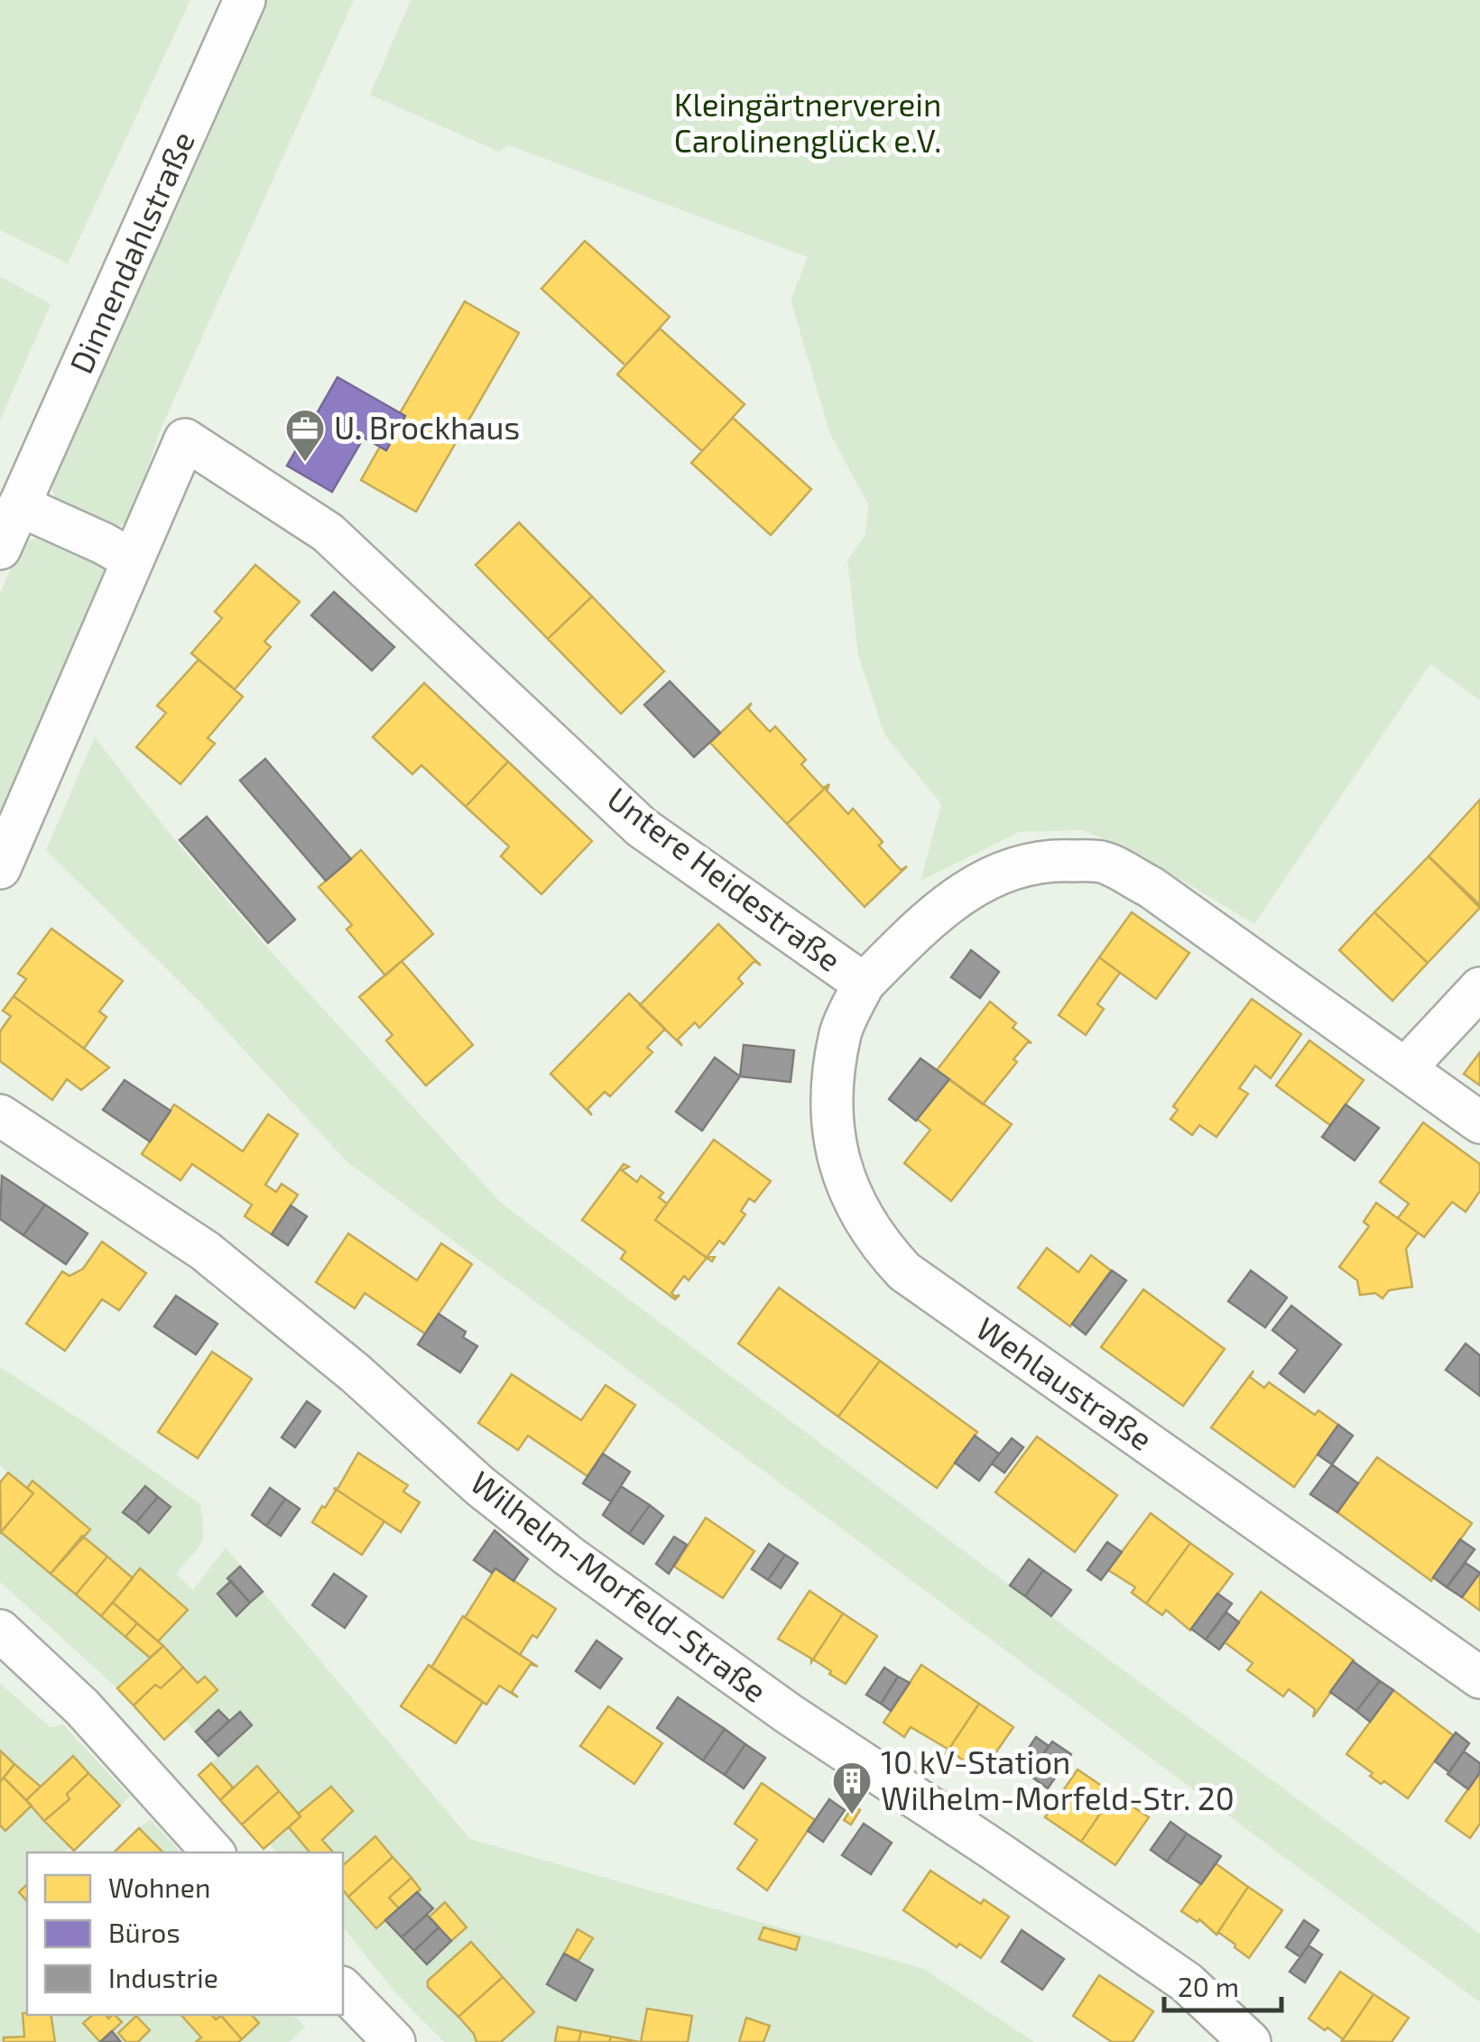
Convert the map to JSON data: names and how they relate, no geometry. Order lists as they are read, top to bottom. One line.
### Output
{"streets":{"street":["Dinnendahlstraße","Untere Heidestraße","Wehlaustraße","Wilhelm-Morfeld-Straße"]},"crossings":[["Untere Heidestraße","Wehlaustraße"]],"parks":["Kleingärtnerverein Carolinenglück e.V."],"places":{"office":["U. Brockhaus"],"building":["10 kV-Station Wilhelm-Morfeld-Str. 20"]},"legend":["Wohnen","Büros","Industrie"],"scale_bar":"20 m"}
